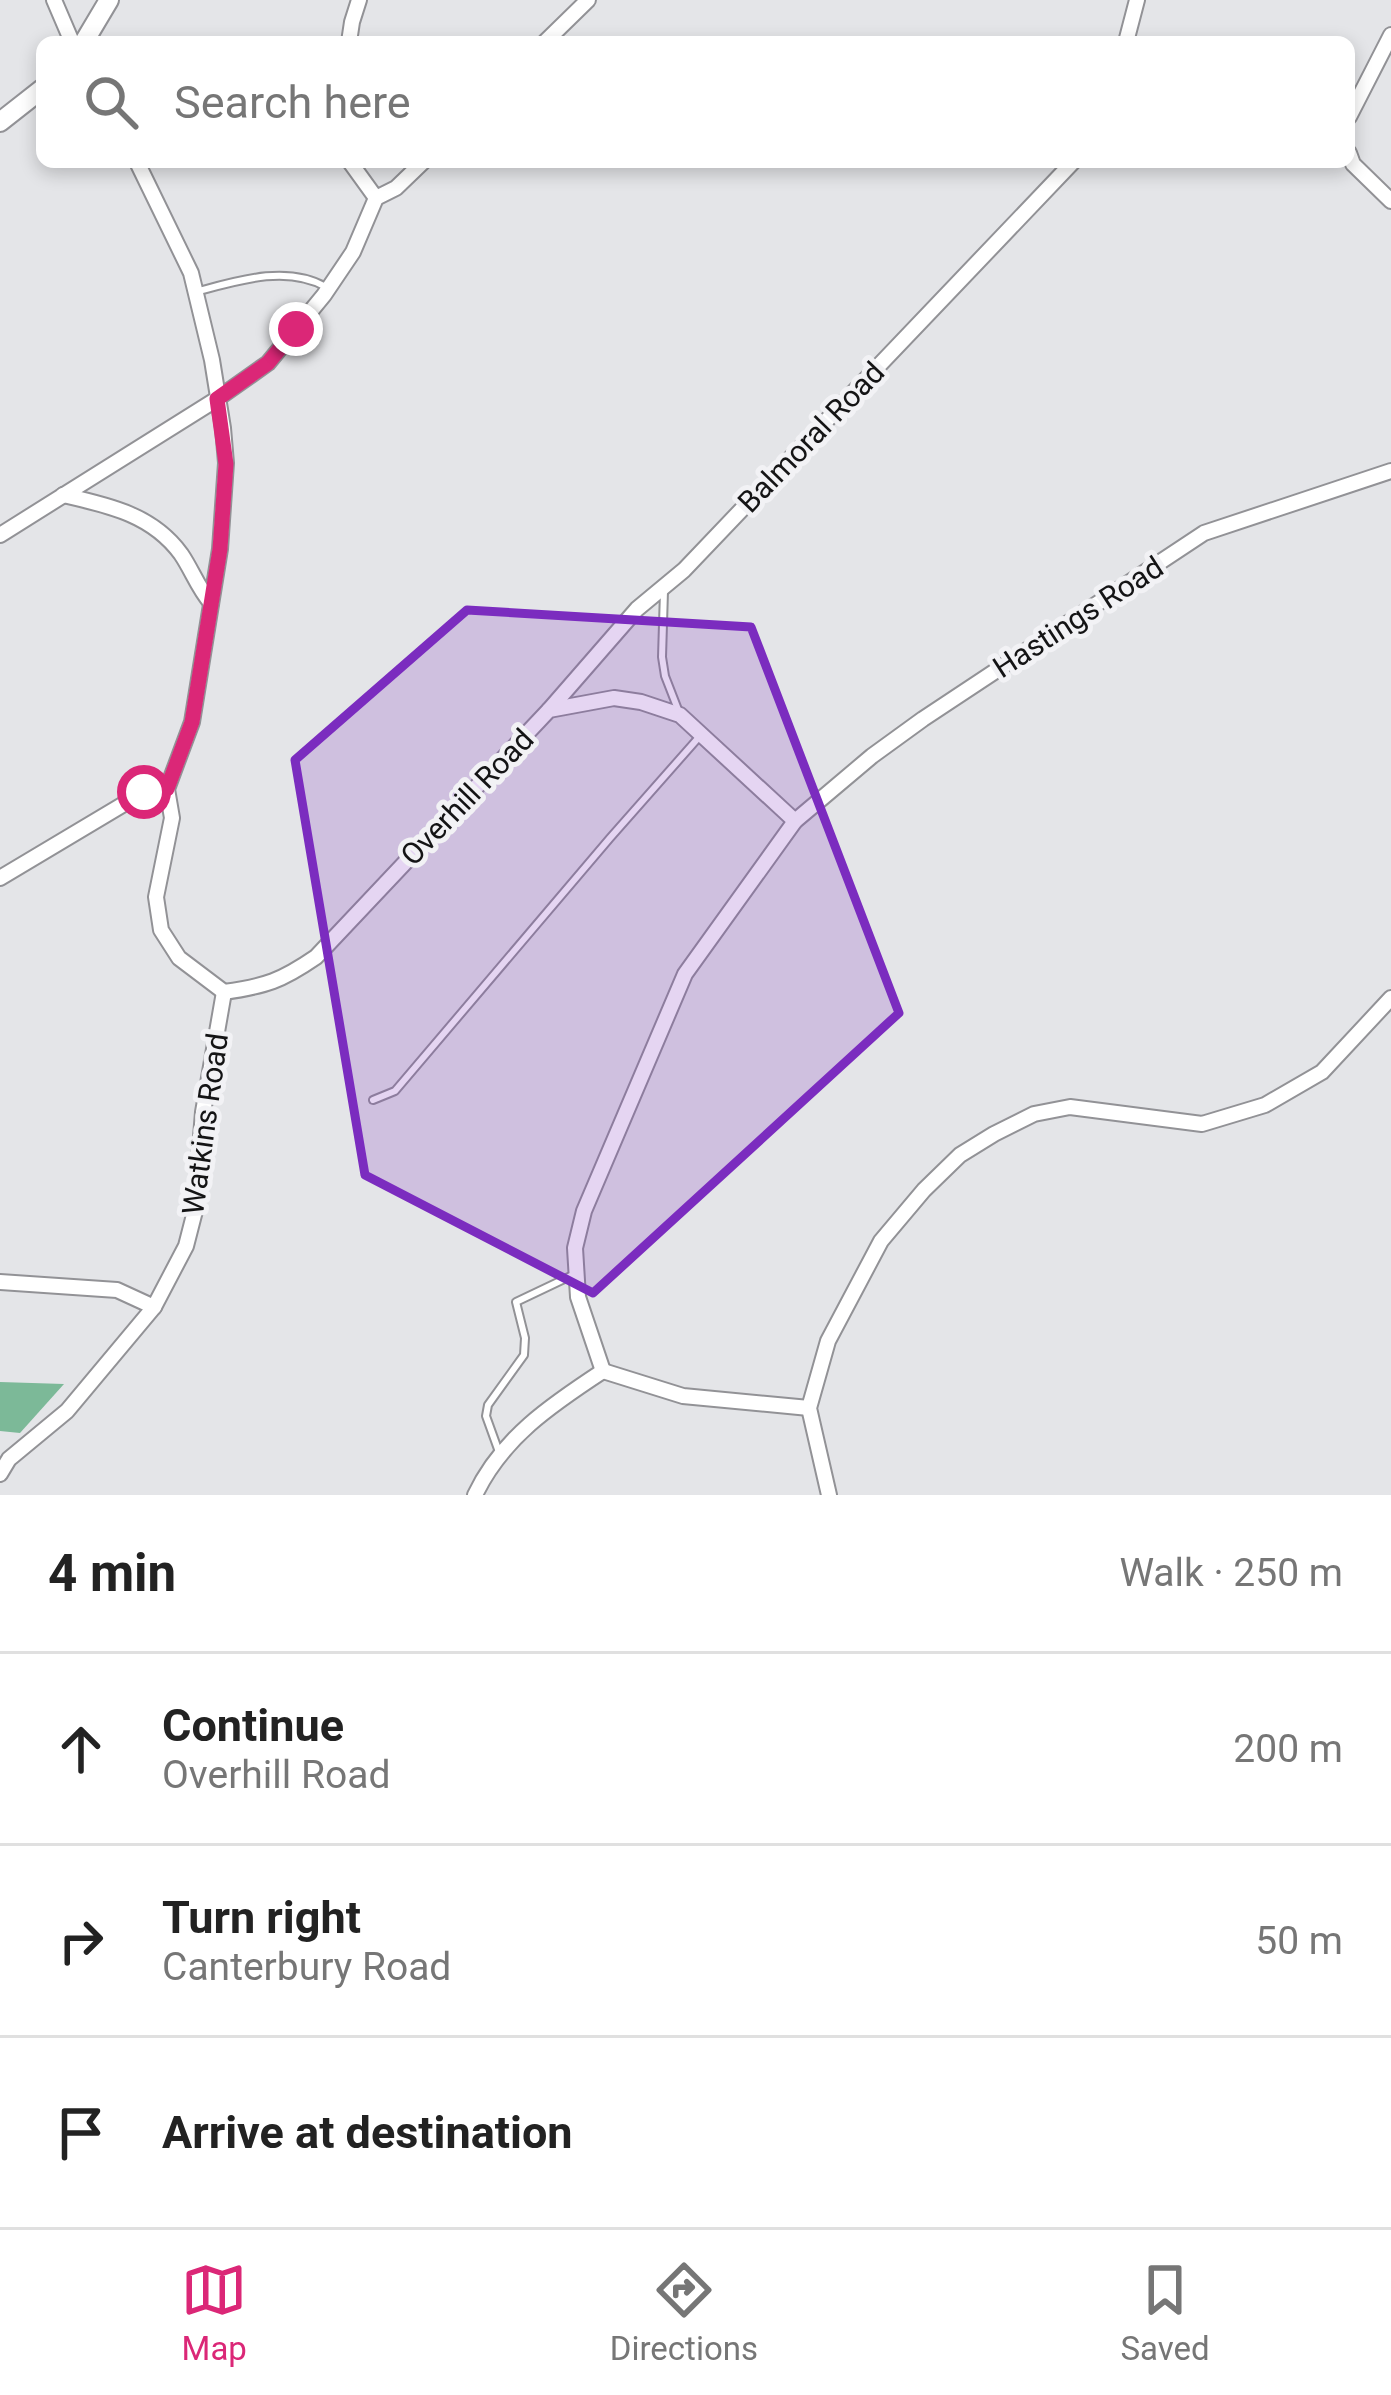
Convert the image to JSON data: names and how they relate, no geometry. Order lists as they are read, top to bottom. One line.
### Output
{"streets":{"street":["Balmoral Road","Hastings Road","Overhill Road","Watkins Road"]},"crossings":[["Balmoral Road","Overhill Road"],["Hastings Road","Overhill Road"],["Overhill Road","Watkins Road"]],"page":{"search":"Search here","heading":["4 min","Walk · 250 m"],"list":[["Continue","Overhill Road","200 m"],["Turn right","Canterbury Road","50 m"],"Arrive at destination"],"nav":["Map","Directions","Saved"]}}
